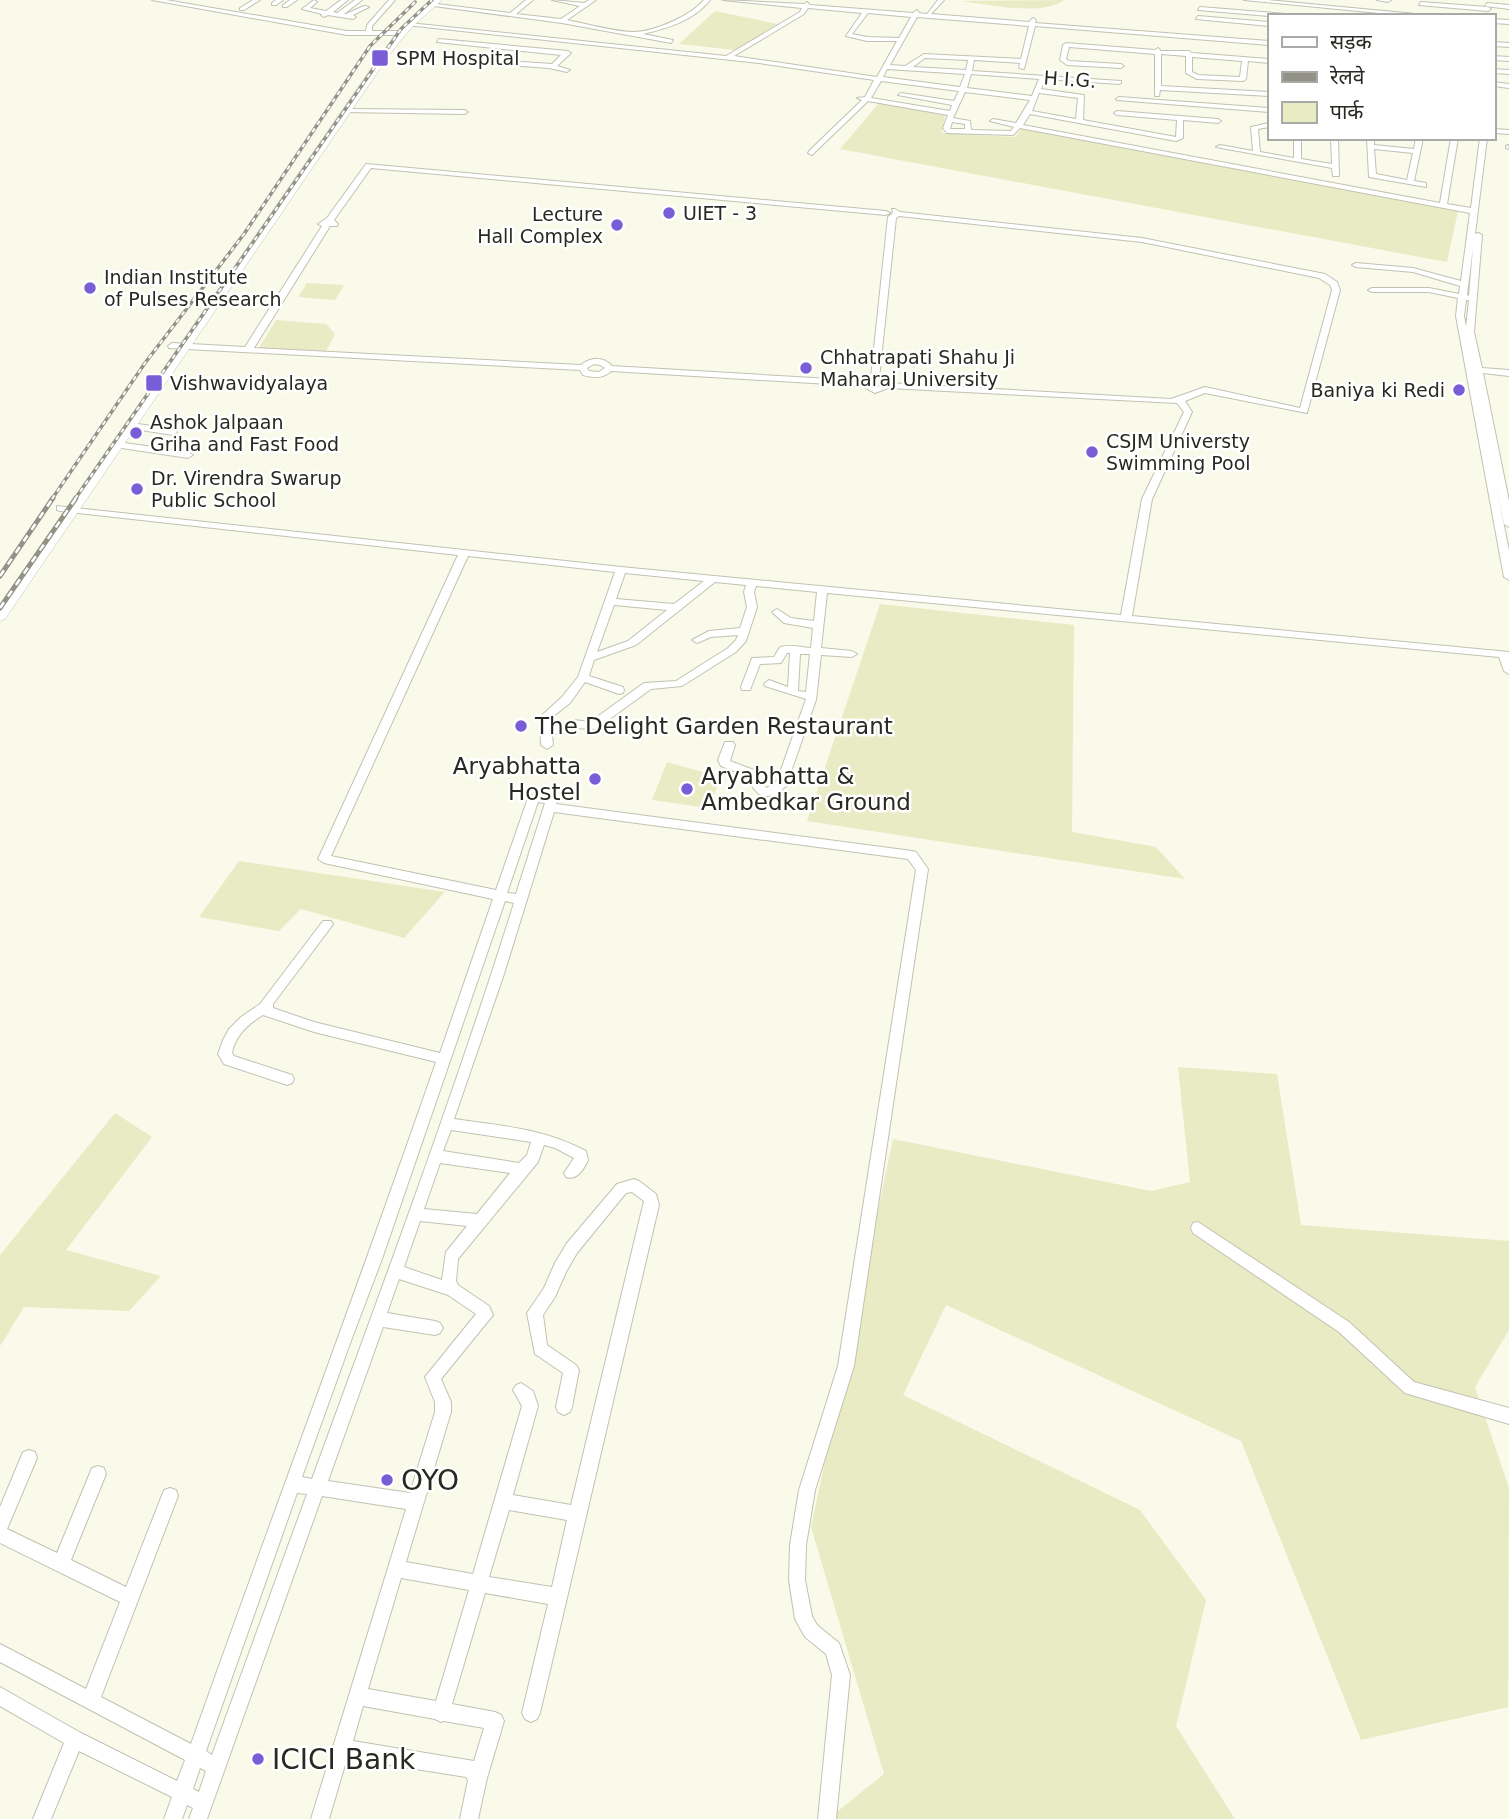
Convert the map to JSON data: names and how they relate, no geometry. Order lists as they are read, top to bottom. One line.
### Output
{"streets":{"street":["H I.G."]},"places":{"transit":["SPM Hospital","Vishwavidyalaya"],"other":["UIET - 3","Lecture Hall Complex","Indian Institute of Pulses Research","Chhatrapati Shahu Ji Maharaj University","Baniya ki Redi","Ashok Jalpaan Griha and Fast Food","CSJM Universty Swimming Pool","Dr. Virendra Swarup Public School","The Delight Garden Restaurant","Aryabhatta Hostel","Aryabhatta & Ambedkar Ground","OYO","ICICI Bank"]},"legend":["सड़क","रेलवे","पार्क"]}
